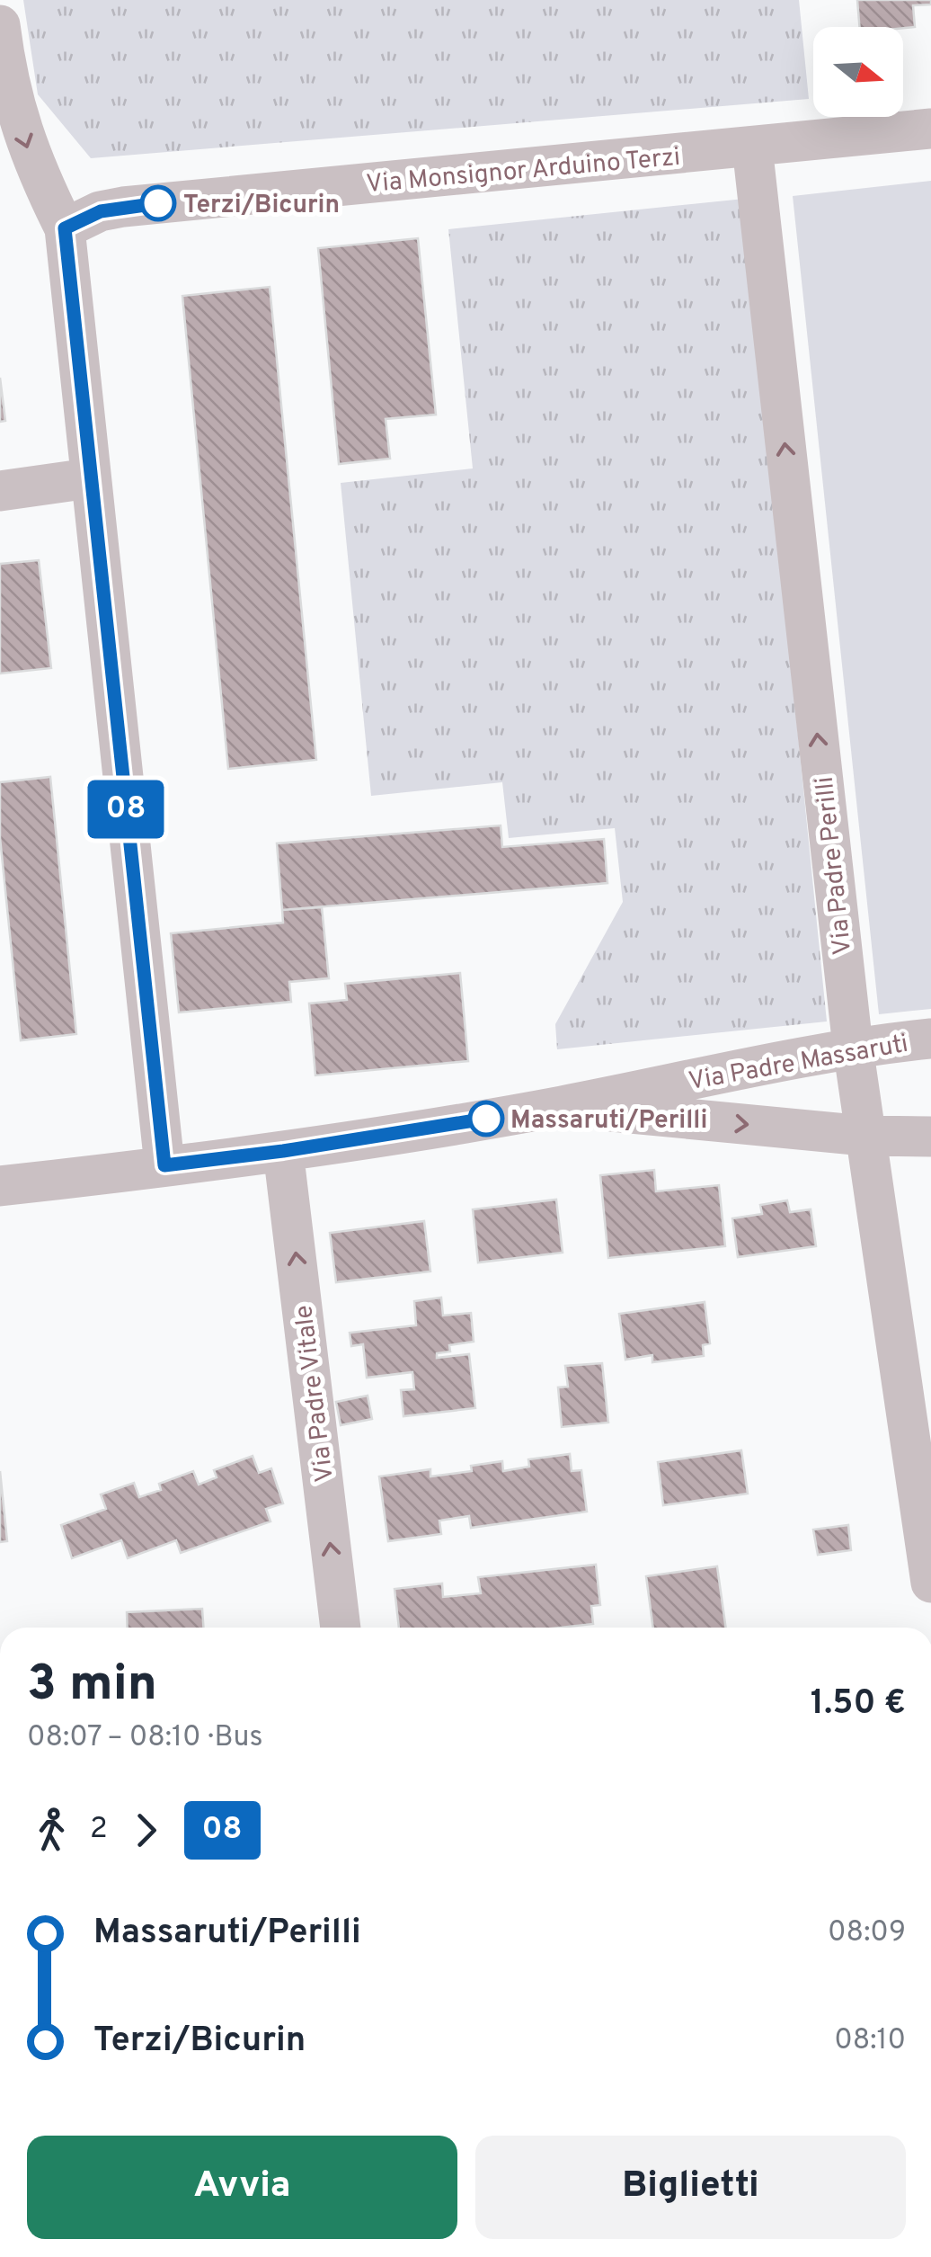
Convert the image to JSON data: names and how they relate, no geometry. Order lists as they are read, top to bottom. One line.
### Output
{"streets":{"street":["Via Monsignor Arduino Terzi","Via Padre Perilli","Via Padre Massaruti","Via Padre Vitale"]},"crossings":[["Via Monsignor Arduino Terzi","Via Padre Perilli"],["Via Padre Perilli","Via Padre Massaruti"],["Via Padre Massaruti","Via Padre Vitale"]],"one_way":["Via Padre Perilli","Via Padre Vitale"],"places":["Terzi/Bicurin","Massaruti/Perilli"],"lines":["bus line 08"],"north":"right","page":{"on_map":"08","heading":["3 min","08:07 – 08:10 · Bus","1.50 €"],"legs":["2","08"],"list":[{"name":"Massaruti/Perilli","value":"08:09"},{"name":"Terzi/Bicurin","value":"08:10"}],"buttons":["Avvia","Biglietti"]}}
